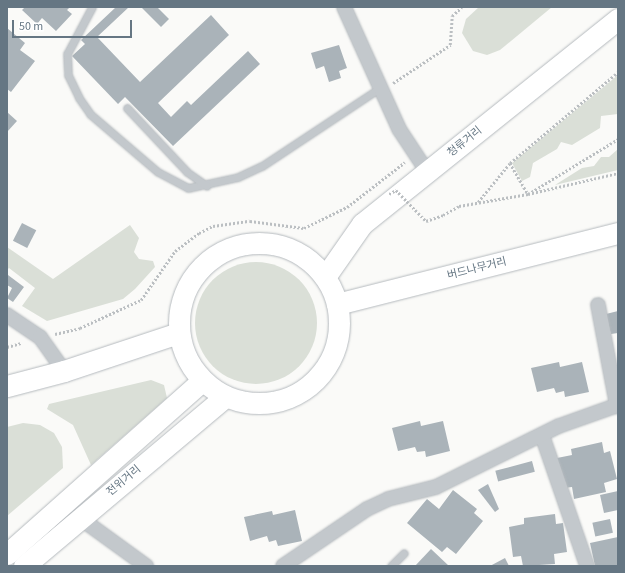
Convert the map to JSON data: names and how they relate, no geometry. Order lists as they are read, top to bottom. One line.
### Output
{"streets":{"main road":["청류거리","버드나무거리","전위거리"]},"scale_bar":"50 m"}
